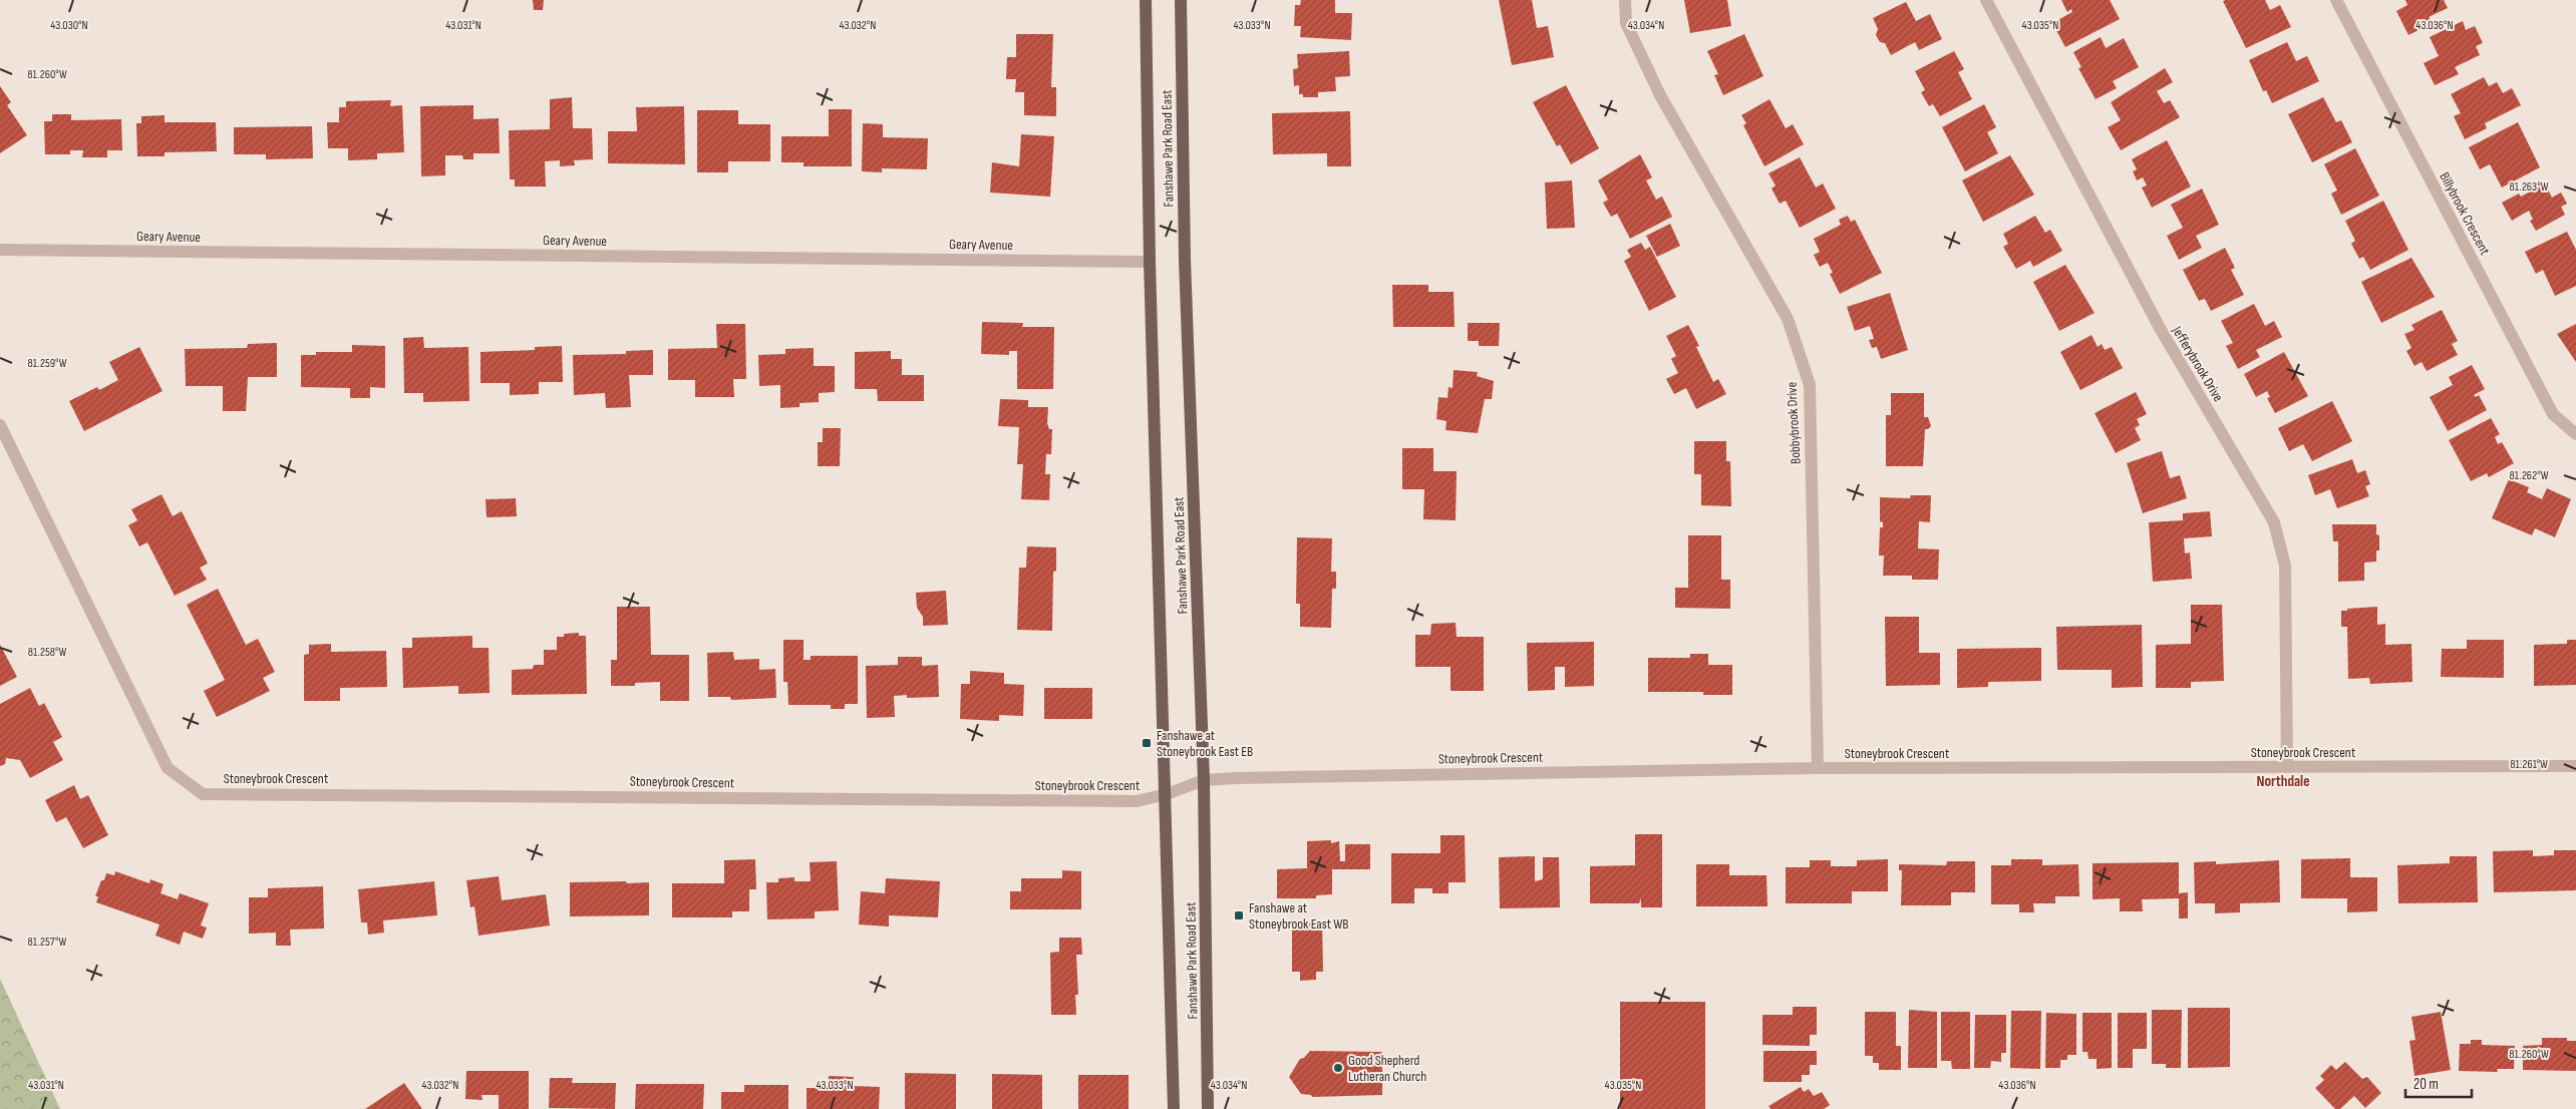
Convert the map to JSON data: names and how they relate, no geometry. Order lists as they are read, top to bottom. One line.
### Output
{"streets":{"main road":["Fanshawe Park Road East"],"street":["Billybrook Crescent","Geary Avenue","Jefferybrook Drive","Bobbybrook Drive","Stoneybrook Crescent"]},"crossings":[["Fanshawe Park Road East","Geary Avenue"],["Fanshawe Park Road East","Stoneybrook Crescent"],["Jefferybrook Drive","Stoneybrook Crescent"],["Bobbybrook Drive","Stoneybrook Crescent"]],"districts":["Northdale"],"places":{"transit":["Fanshawe at Stoneybrook East EB","Fanshawe at Stoneybrook East WB"],"other":["Good Shepherd Lutheran Church"]},"scale_bar":"20 m","coordinates":["43.031°N","43.036°N","43.030°N","43.032°N","43.033°N","43.034°N","43.035°N","81.260°W","81.263°W","81.259°W","81.262°W","81.258°W","81.261°W","81.257°W"]}
